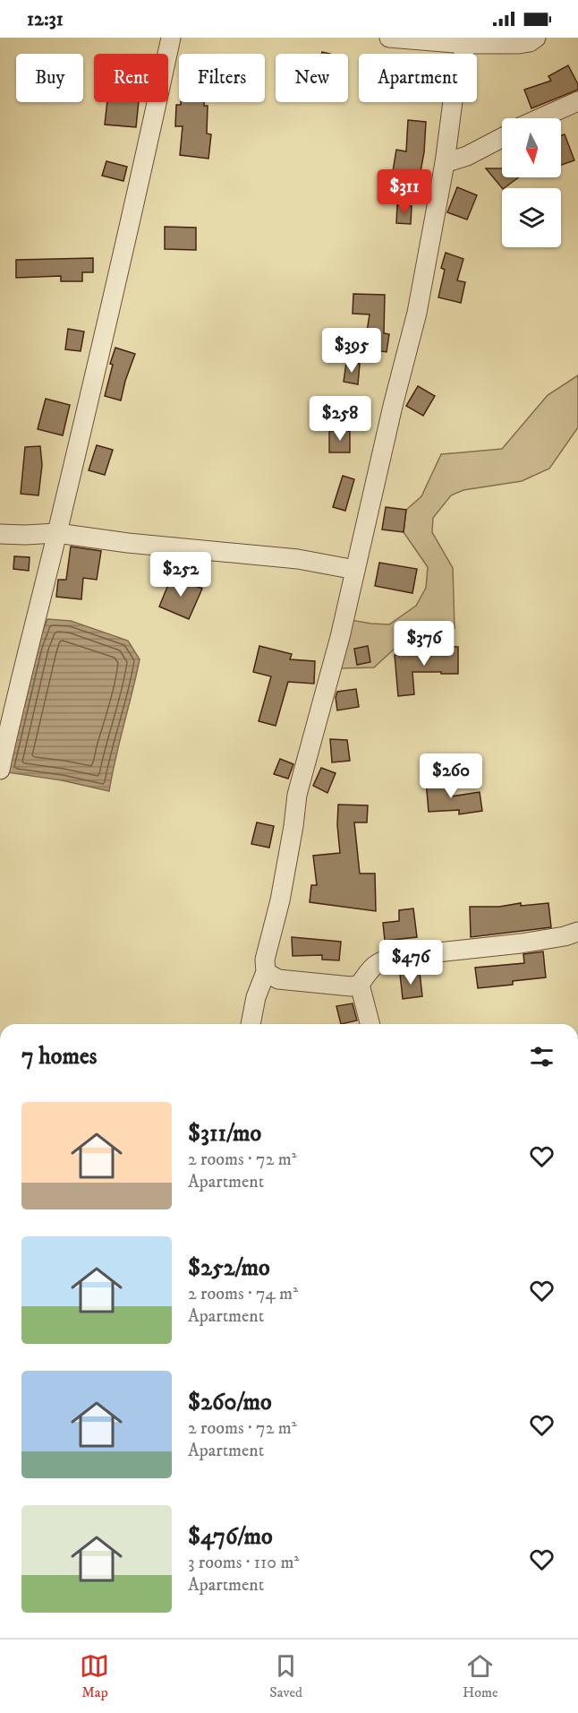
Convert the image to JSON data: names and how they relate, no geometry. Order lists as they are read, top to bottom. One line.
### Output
{"north":"bottom","page":{"status":"12:31","chip":["Buy","Rent","Filters","New","Apartment"],"price":["$311","$395","$258","$252","$376","$260","$476"],"heading":"7 homes","list":[{"name":"$311/mo","note":"2 rooms · 72 m² · Apartment"},{"name":"$252/mo","note":"2 rooms · 74 m² · Apartment"},{"name":"$260/mo","note":"2 rooms · 72 m² · Apartment"},{"name":"$476/mo","note":"3 rooms · 110 m² · Apartment"}],"tabs":["Map","Saved","Home"]}}
